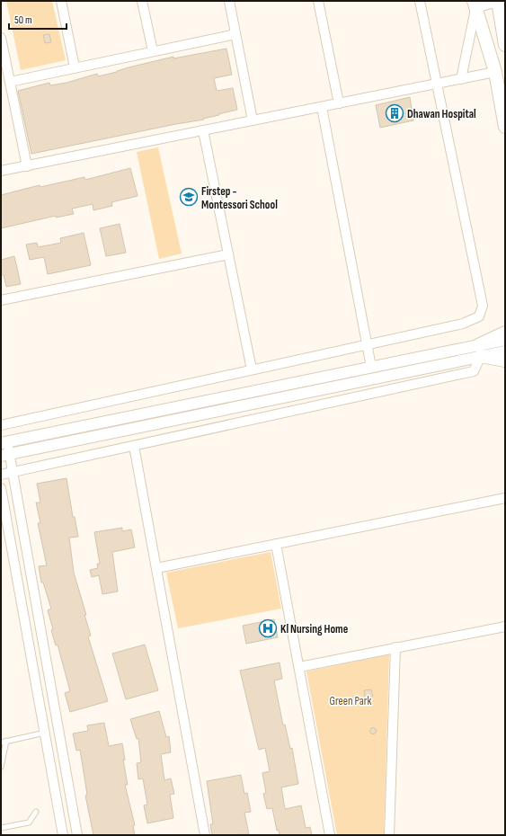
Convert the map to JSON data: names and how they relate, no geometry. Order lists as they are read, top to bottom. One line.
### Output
{"parks":["Green Park"],"places":{"building":["Dhawan Hospital"],"school or university":["Firstep - Montessori School"],"hospital":["Kl Nursing Home"]},"scale_bar":"50 m"}
